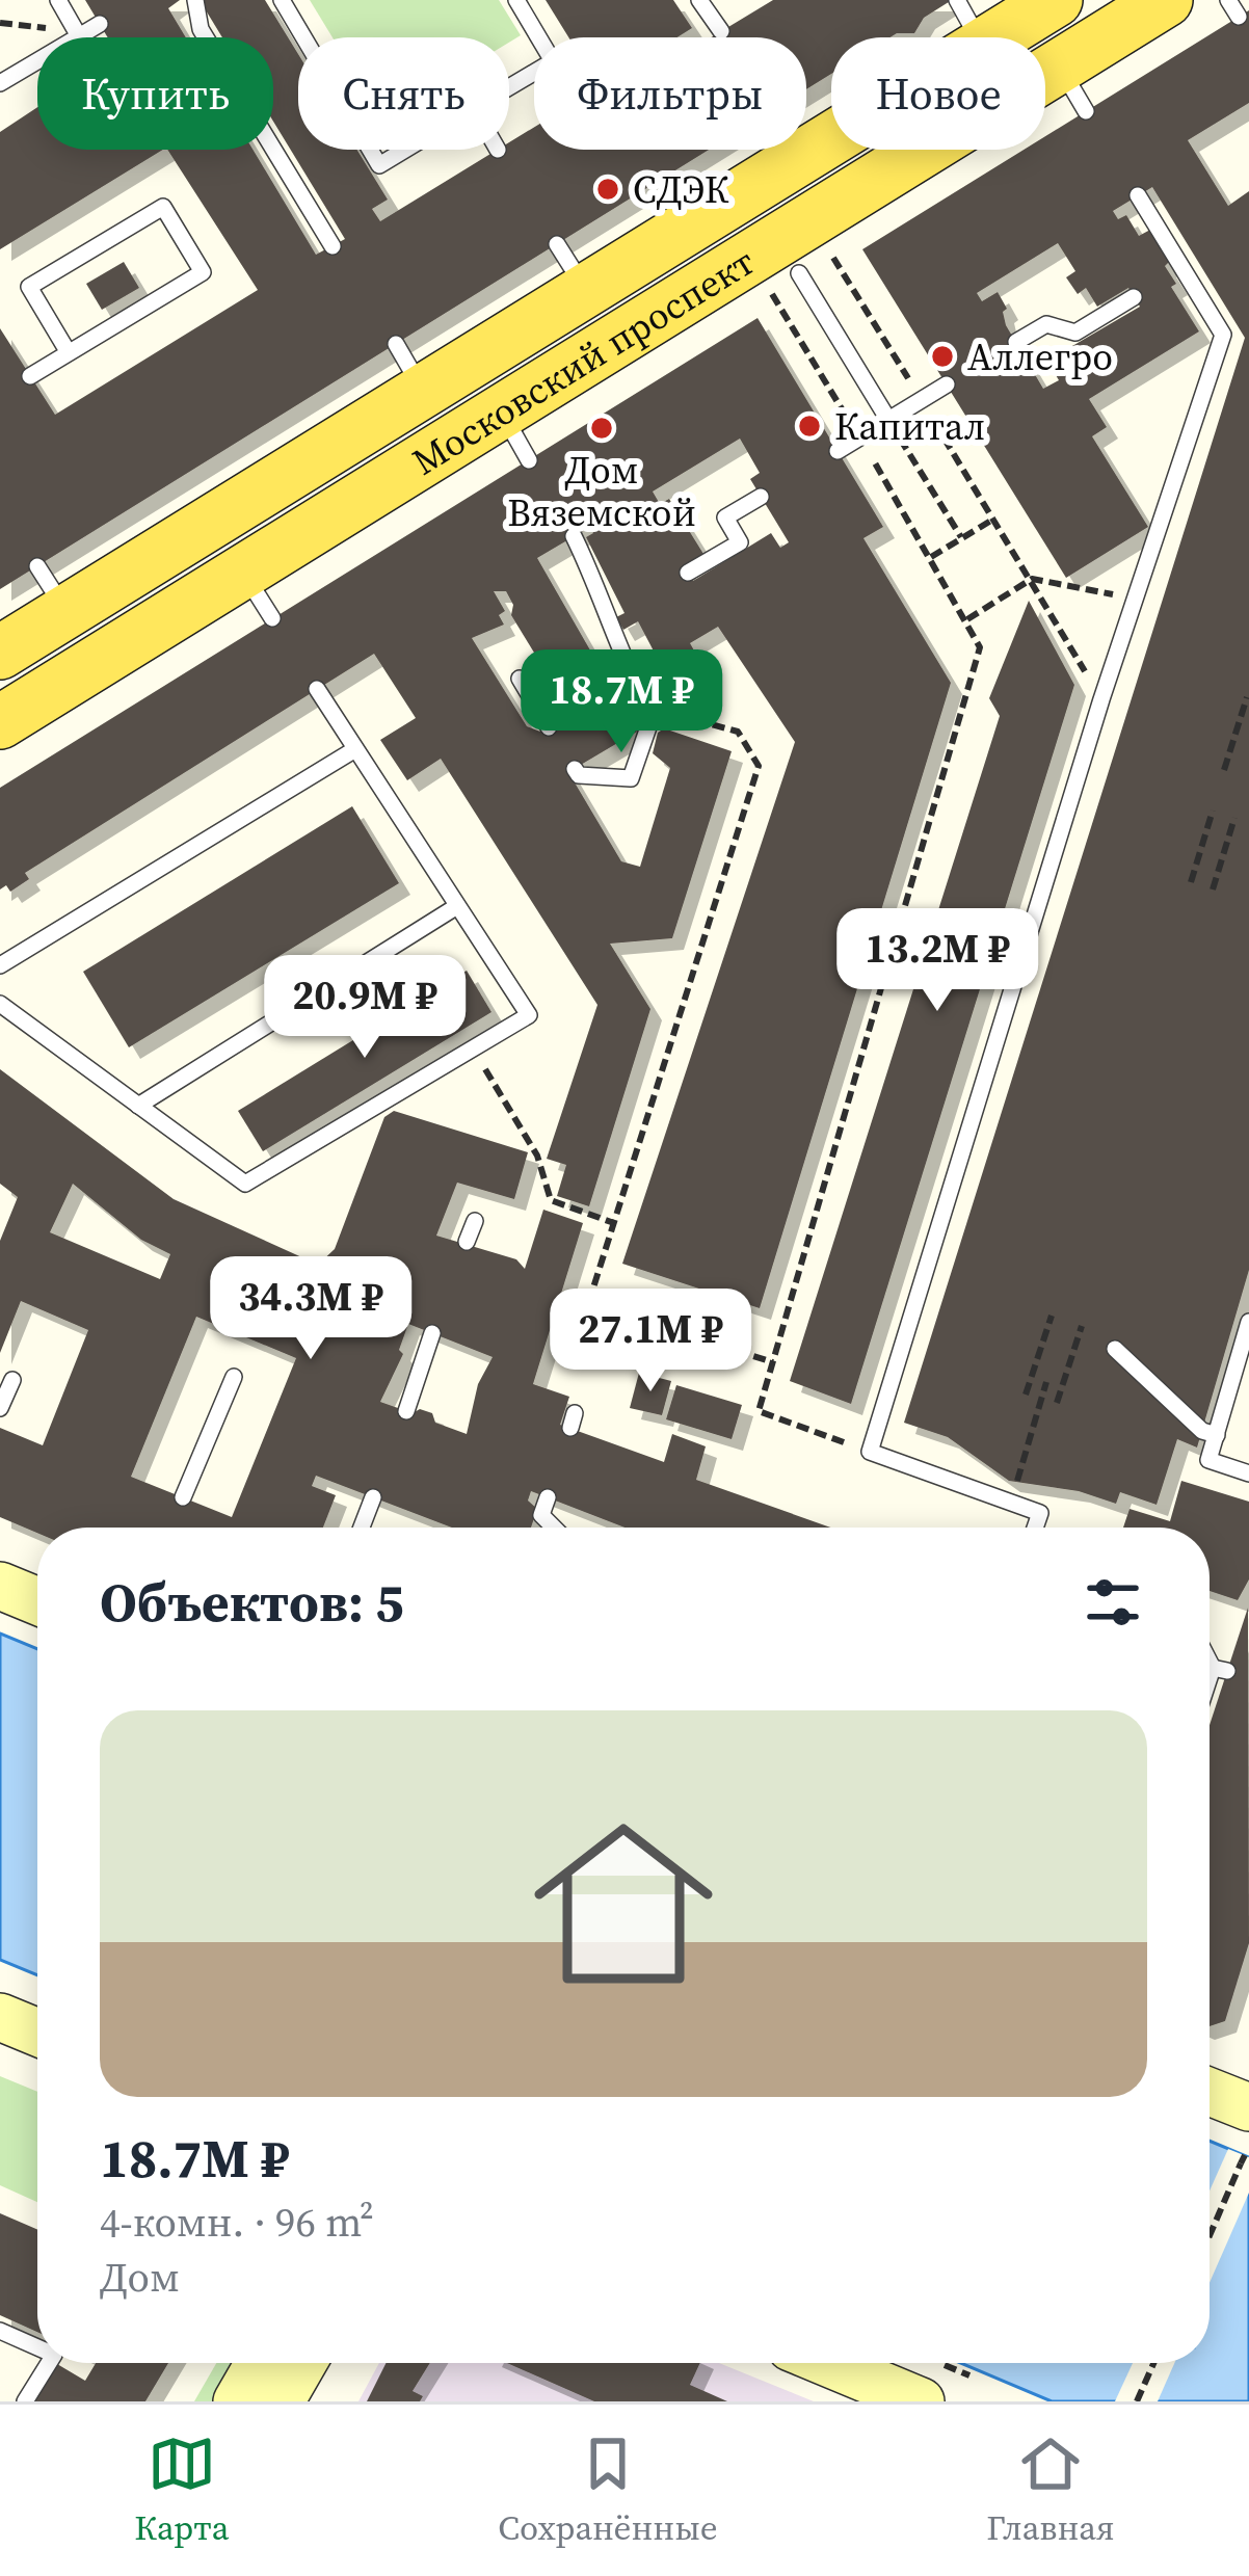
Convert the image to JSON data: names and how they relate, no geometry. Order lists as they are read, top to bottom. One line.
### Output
{"streets":{"main road":["Московский проспект"]},"places":["СДЭК","Аллегро","Капитал","Дом Вяземской"],"page":{"chip":["Купить","Снять","Фильтры","Новое"],"price":["18.7M ₽","13.2M ₽","20.9M ₽","34.3M ₽","27.1M ₽"],"heading":"Объектов: 5","list":[{"name":"18.7M ₽","note":"4-комн. · 96 m² · Дом"}],"tabs":["Карта","Сохранённые","Главная"]}}
